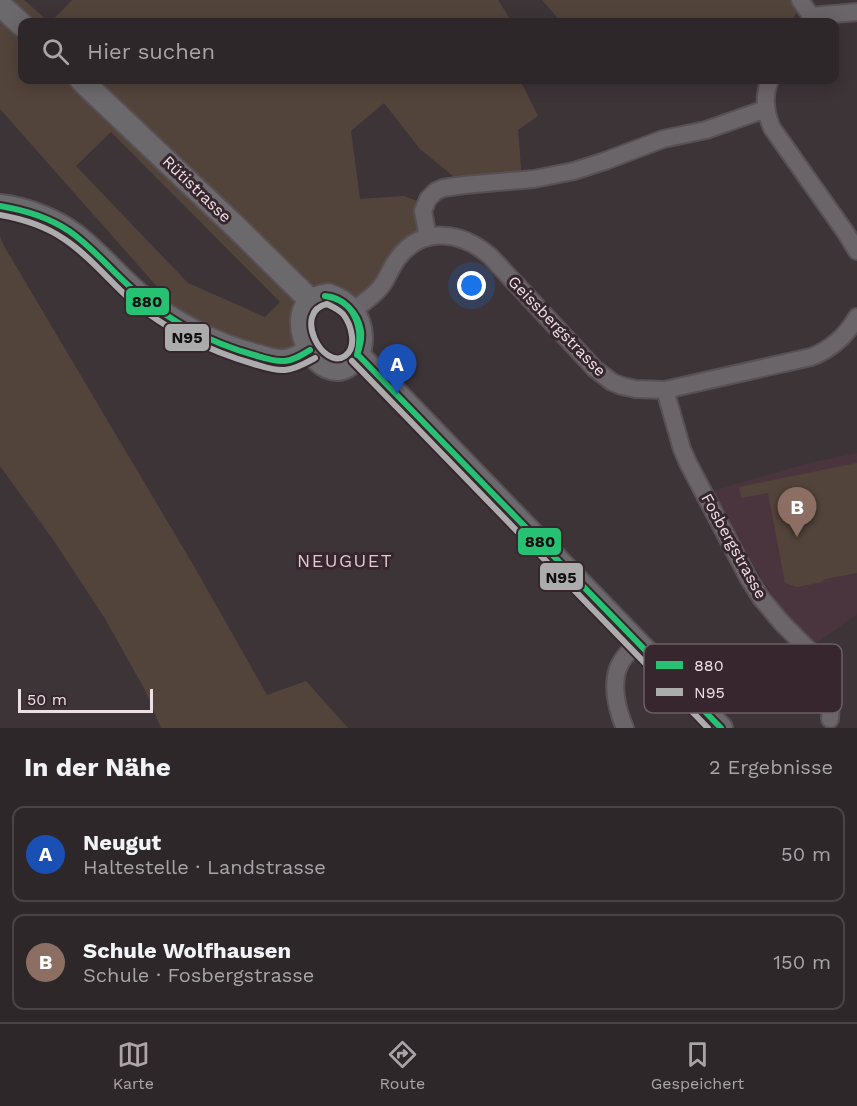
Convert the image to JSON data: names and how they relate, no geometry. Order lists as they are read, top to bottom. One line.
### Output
{"streets":{"main road":["Rütistrasse"],"street":["Geissbergstrasse","Fosbergstrasse"]},"crossings":[["Geissbergstrasse","Fosbergstrasse"]],"districts":["NEUGUET"],"lines":["transit line 880","transit line N95"],"legend":["880","N95"],"scale_bar":"50 m","page":{"search":"Hier suchen","pins":["A","B"],"scale":"50 m","heading":["In der Nähe","2 Ergebnisse"],"list":[{"mark":"A","name":"Neugut","note":"Haltestelle · Landstrasse","value":"50 m"},{"mark":"B","name":"Schule Wolfhausen","note":"Schule · Fosbergstrasse","value":"150 m"}],"nav":["Karte","Route","Gespeichert"]}}
